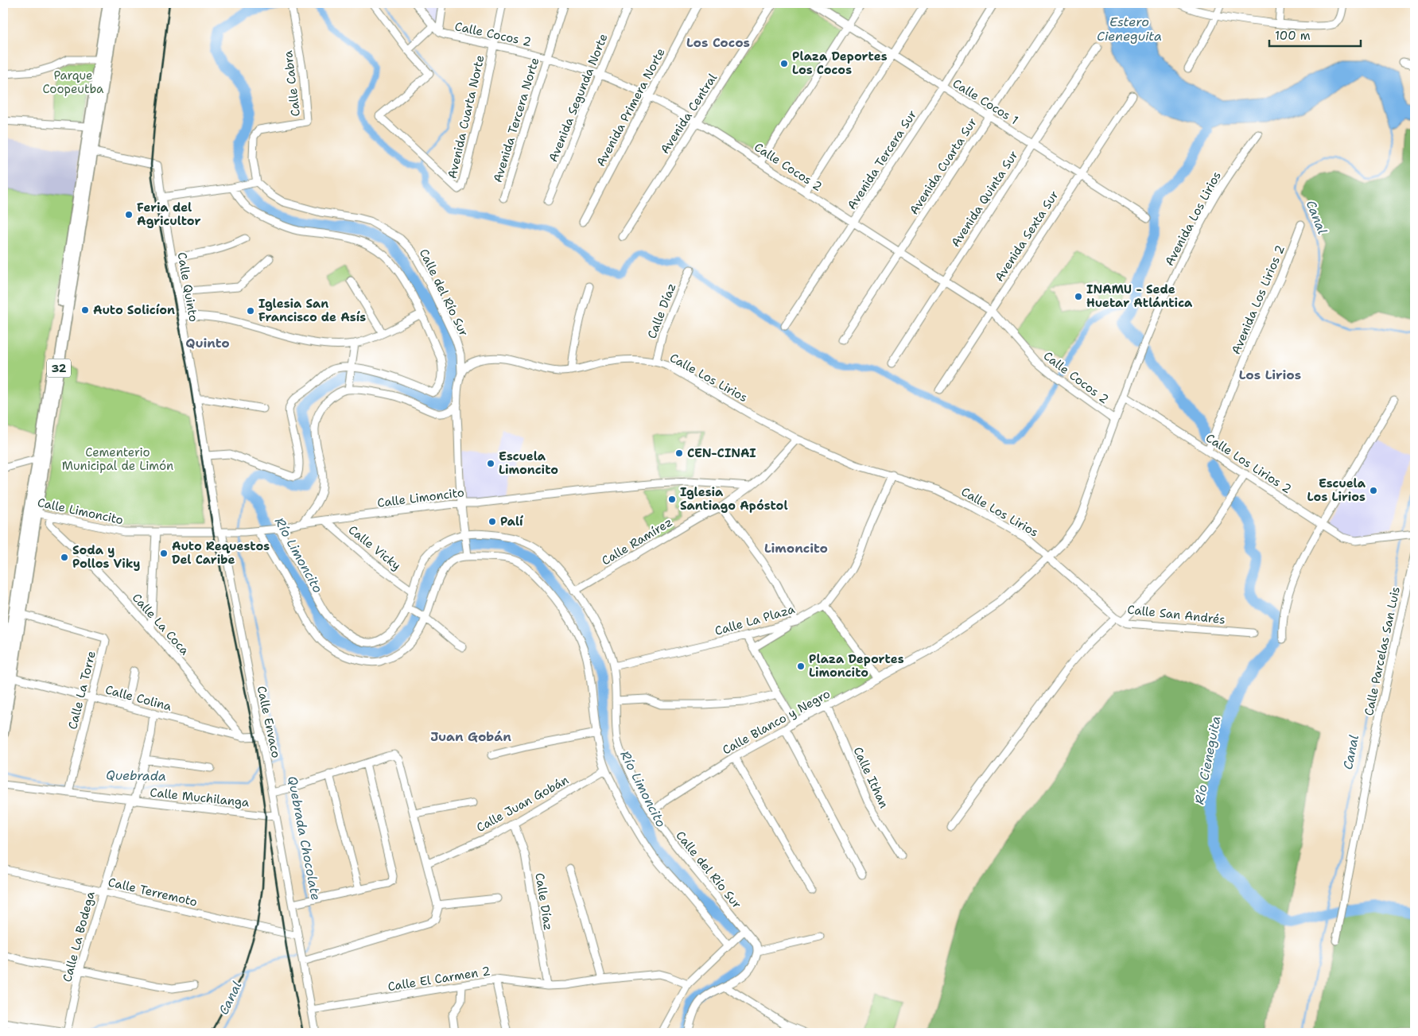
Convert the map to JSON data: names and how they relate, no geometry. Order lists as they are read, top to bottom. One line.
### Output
{"streets":{"highway":["32"],"street":["Calle Cocos 2","Calle Cabra","Avenida Segunda Norte","Calle Cocos 1","Avenida Primera Norte","Avenida Central","Avenida Cuarta Norte","Avenida Tercera Norte","Avenida Tercera Sur","Avenida Cuarta Sur","Avenida Quinta Sur","Avenida Los Lirios","Avenida Sexta Sur","Calle Quinto","Calle del Río Sur","Avenida Los Lirios 2","Calle Díaz","Calle Los Lirios","Calle Los Lirios 2","Calle Limoncito","Calle Ramírez","Calle Vicky","Calle San Andrés","Calle La Plaza","Calle La Coca","Calle Parcelas San Luis","Calle La Torre","Calle Colina","Calle Envaco","Calle Blanco y Negro","Calle Ithan","Calle Muchilanga","Calle Juan Gobán","Calle Terremoto","Calle La Bodega","Calle El Carmen 2"]},"crossings":[["Calle Cocos 2","Avenida Segunda Norte"],["Calle Cocos 2","Avenida Primera Norte"],["Calle Cocos 2","Avenida Central"],["Calle Cocos 2","Avenida Cuarta Norte"],["Calle Cocos 2","Avenida Tercera Norte"],["Calle Cocos 2","Avenida Tercera Sur"],["Calle Cocos 2","Avenida Cuarta Sur"],["Calle Cocos 2","Avenida Quinta Sur"],["Calle Cocos 2","Avenida Los Lirios"],["Calle Cocos 2","Avenida Sexta Sur"],["Calle Cabra","Calle del Río Sur"],["Calle Cocos 1","Avenida Tercera Sur"],["Calle Cocos 1","Avenida Cuarta Sur"],["Calle Cocos 1","Avenida Quinta Sur"],["Calle Cocos 1","Avenida Sexta Sur"],["Avenida Los Lirios","Calle Los Lirios"],["Avenida Los Lirios","Calle Los Lirios 2"],["Avenida Los Lirios","Calle San Andrés"],["Avenida Los Lirios","Calle Blanco y Negro"],["Calle Quinto","32"],["Calle Quinto","Calle Limoncito"],["Calle Quinto","Calle Envaco"],["Calle del Río Sur","Calle Los Lirios"],["Calle del Río Sur","Calle Limoncito"],["Calle del Río Sur","Calle Ramírez"],["Calle del Río Sur","Calle Vicky"],["Calle del Río Sur","Calle La Plaza"],["Calle del Río Sur","Calle Blanco y Negro"],["Avenida Los Lirios 2","Calle Los Lirios 2"],["Calle Díaz","Calle Los Lirios"],["Calle Díaz","Calle Juan Gobán"],["Calle Díaz","Calle El Carmen 2"],["32","Calle Limoncito"],["32","Calle La Torre"],["32","Calle Colina"],["Calle Los Lirios","Calle San Andrés"],["Calle Los Lirios","Calle La Plaza"],["Calle Los Lirios","Calle Blanco y Negro"],["Calle Limoncito","Calle Ramírez"],["Calle Limoncito","Calle Vicky"],["Calle Limoncito","Calle La Coca"],["Calle Limoncito","Calle Envaco"],["Calle San Andrés","Calle Blanco y Negro"],["Calle La Coca","Calle Colina"],["Calle La Torre","Calle Colina"],["Calle La Torre","Calle Muchilanga"],["Calle Colina","Calle La Bodega"],["Calle Envaco","Calle Muchilanga"],["Calle Envaco","Calle Terremoto"],["Calle Envaco","Calle El Carmen 2"],["Calle Blanco y Negro","Calle Ithan"],["Calle Muchilanga","Calle La Bodega"],["Calle Terremoto","Calle La Bodega"]],"districts":["Los Cocos","Quinto","Los Lirios","Limoncito","Juan Gobán"],"water":["Estero Cieneguita","Canal","Río Limoncito","Río Cieneguita","Quebrada","Quebrada Chocolate"],"parks":["Parque Coopeutba","Cementerio Municipal de Limón"],"places":["Plaza Deportes Los Cocos","Feria del Agricultor","INAMU - Sede Huetar Atlántica","Auto Solicíon","Iglesia San Francisco de Asís","CEN-CINAI","Escuela Limoncito","Escuela Los Lirios","Iglesia Santiago Apóstol","Palí","Auto Requestos Del Caribe","Soda y Pollos Viky","Plaza Deportes Limoncito"],"scale_bar":"100 m"}
